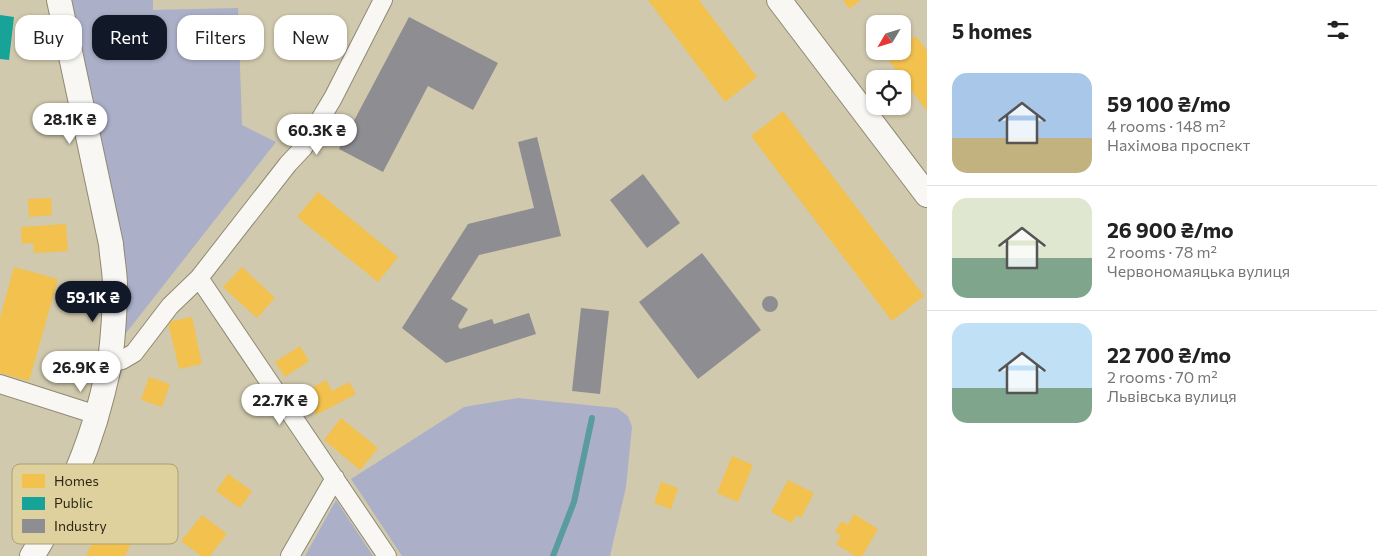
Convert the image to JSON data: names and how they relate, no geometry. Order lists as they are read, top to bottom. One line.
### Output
{"legend":["Homes","Public","Industry"],"north":"bottom left","page":{"heading":"5 homes","chip":["Buy","Rent","Filters","New"],"list":[{"name":"59 100 ₴/mo","note":"4 rooms · 148 m² · Нахімова проспект"},{"name":"26 900 ₴/mo","note":"2 rooms · 78 m² · Червономаяцька вулиця"},{"name":"22 700 ₴/mo","note":"2 rooms · 70 m² · Львівська вулиця"}],"price":["28.1K ₴","60.3K ₴","59.1K ₴","26.9K ₴","22.7K ₴"]}}
